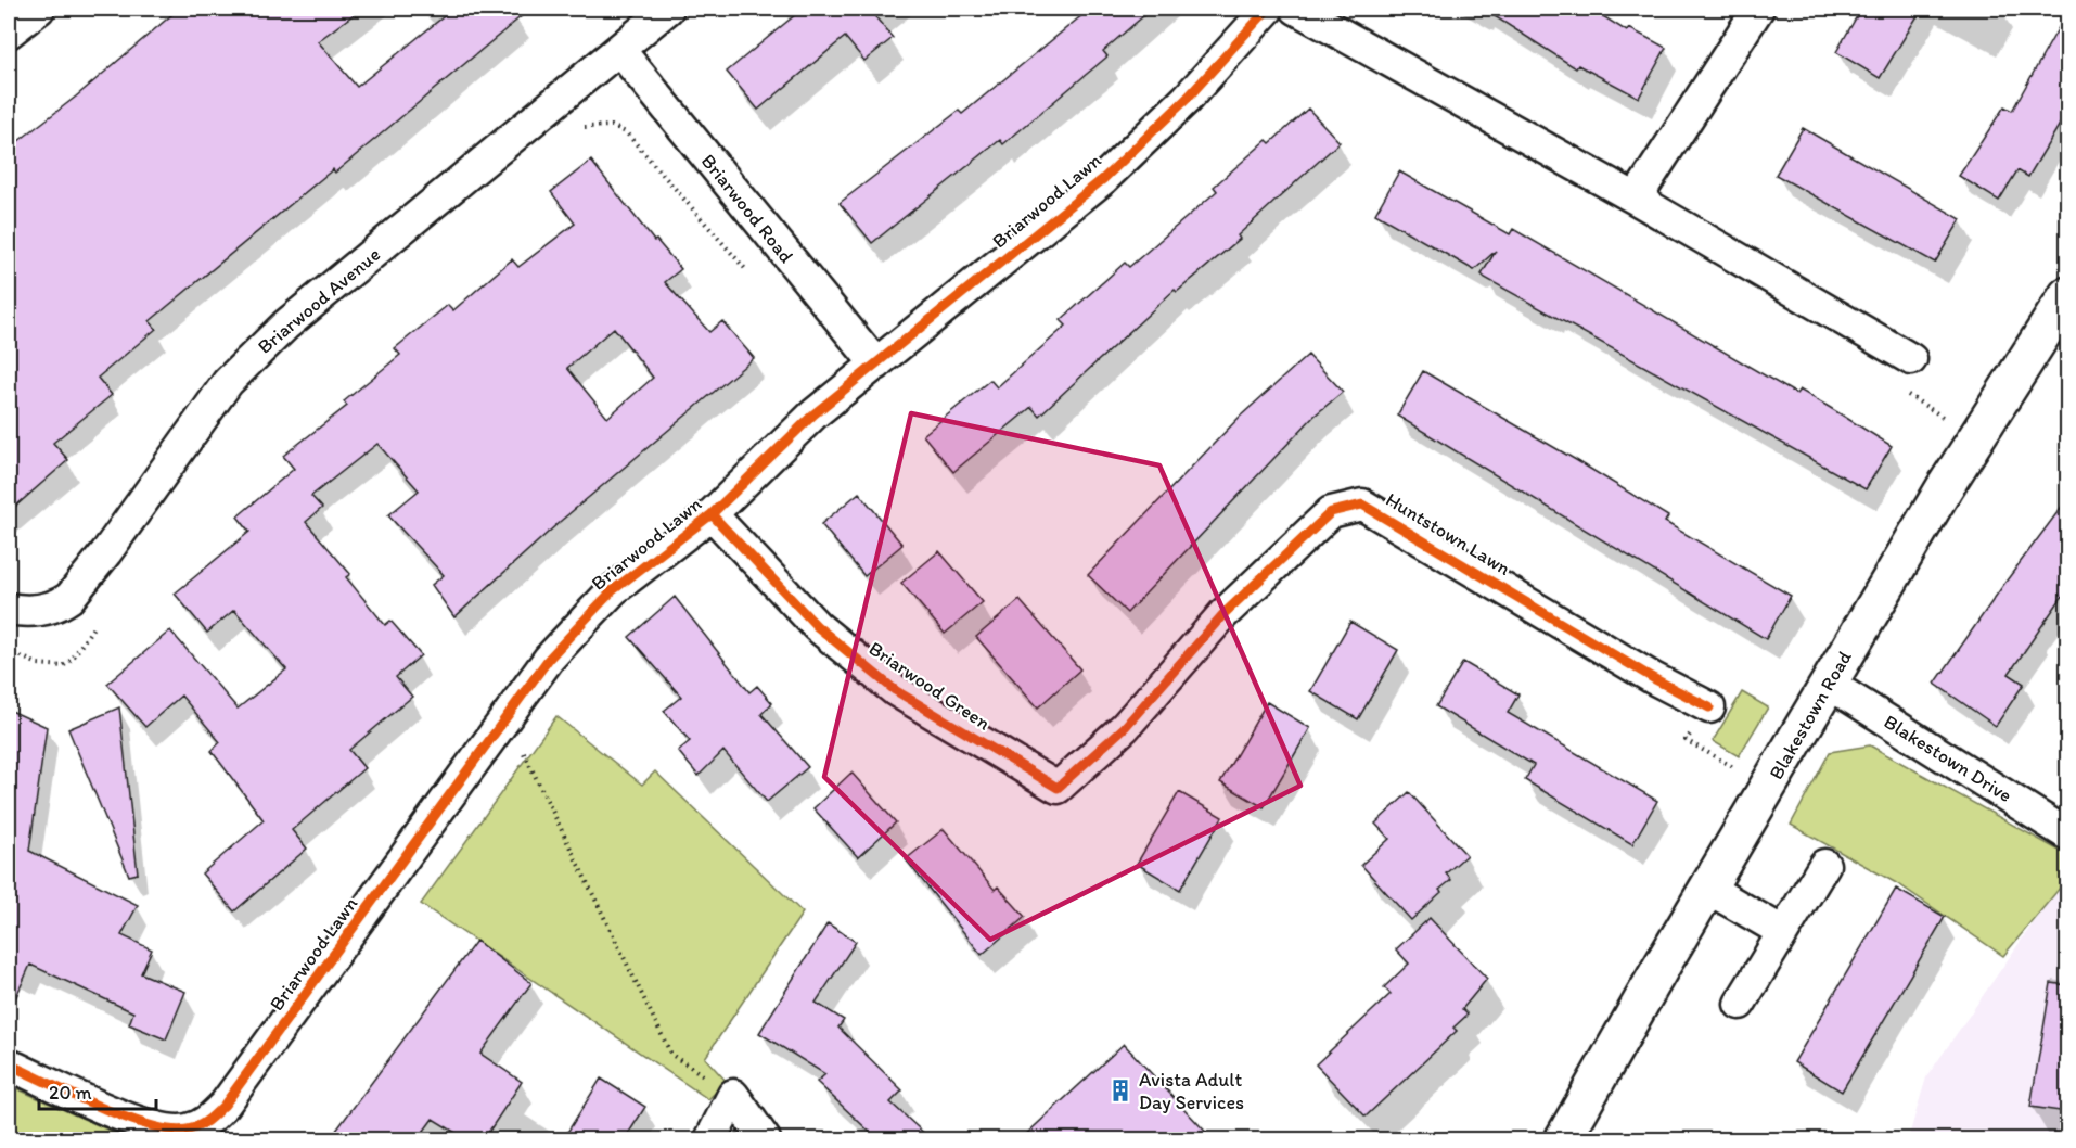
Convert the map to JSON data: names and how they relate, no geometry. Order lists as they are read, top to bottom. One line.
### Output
{"streets":{"street":["Briarwood Lawn","Briarwood Road","Briarwood Avenue","Huntstown Lawn","Briarwood Green","Blakestown Road","Blakestown Drive"]},"crossings":[["Briarwood Lawn","Briarwood Road"],["Briarwood Lawn","Briarwood Green"],["Briarwood Road","Briarwood Avenue"],["Huntstown Lawn","Briarwood Green"],["Blakestown Road","Blakestown Drive"]],"places":{"building":["Avista Adult Day Services"]},"scale_bar":"20 m"}
